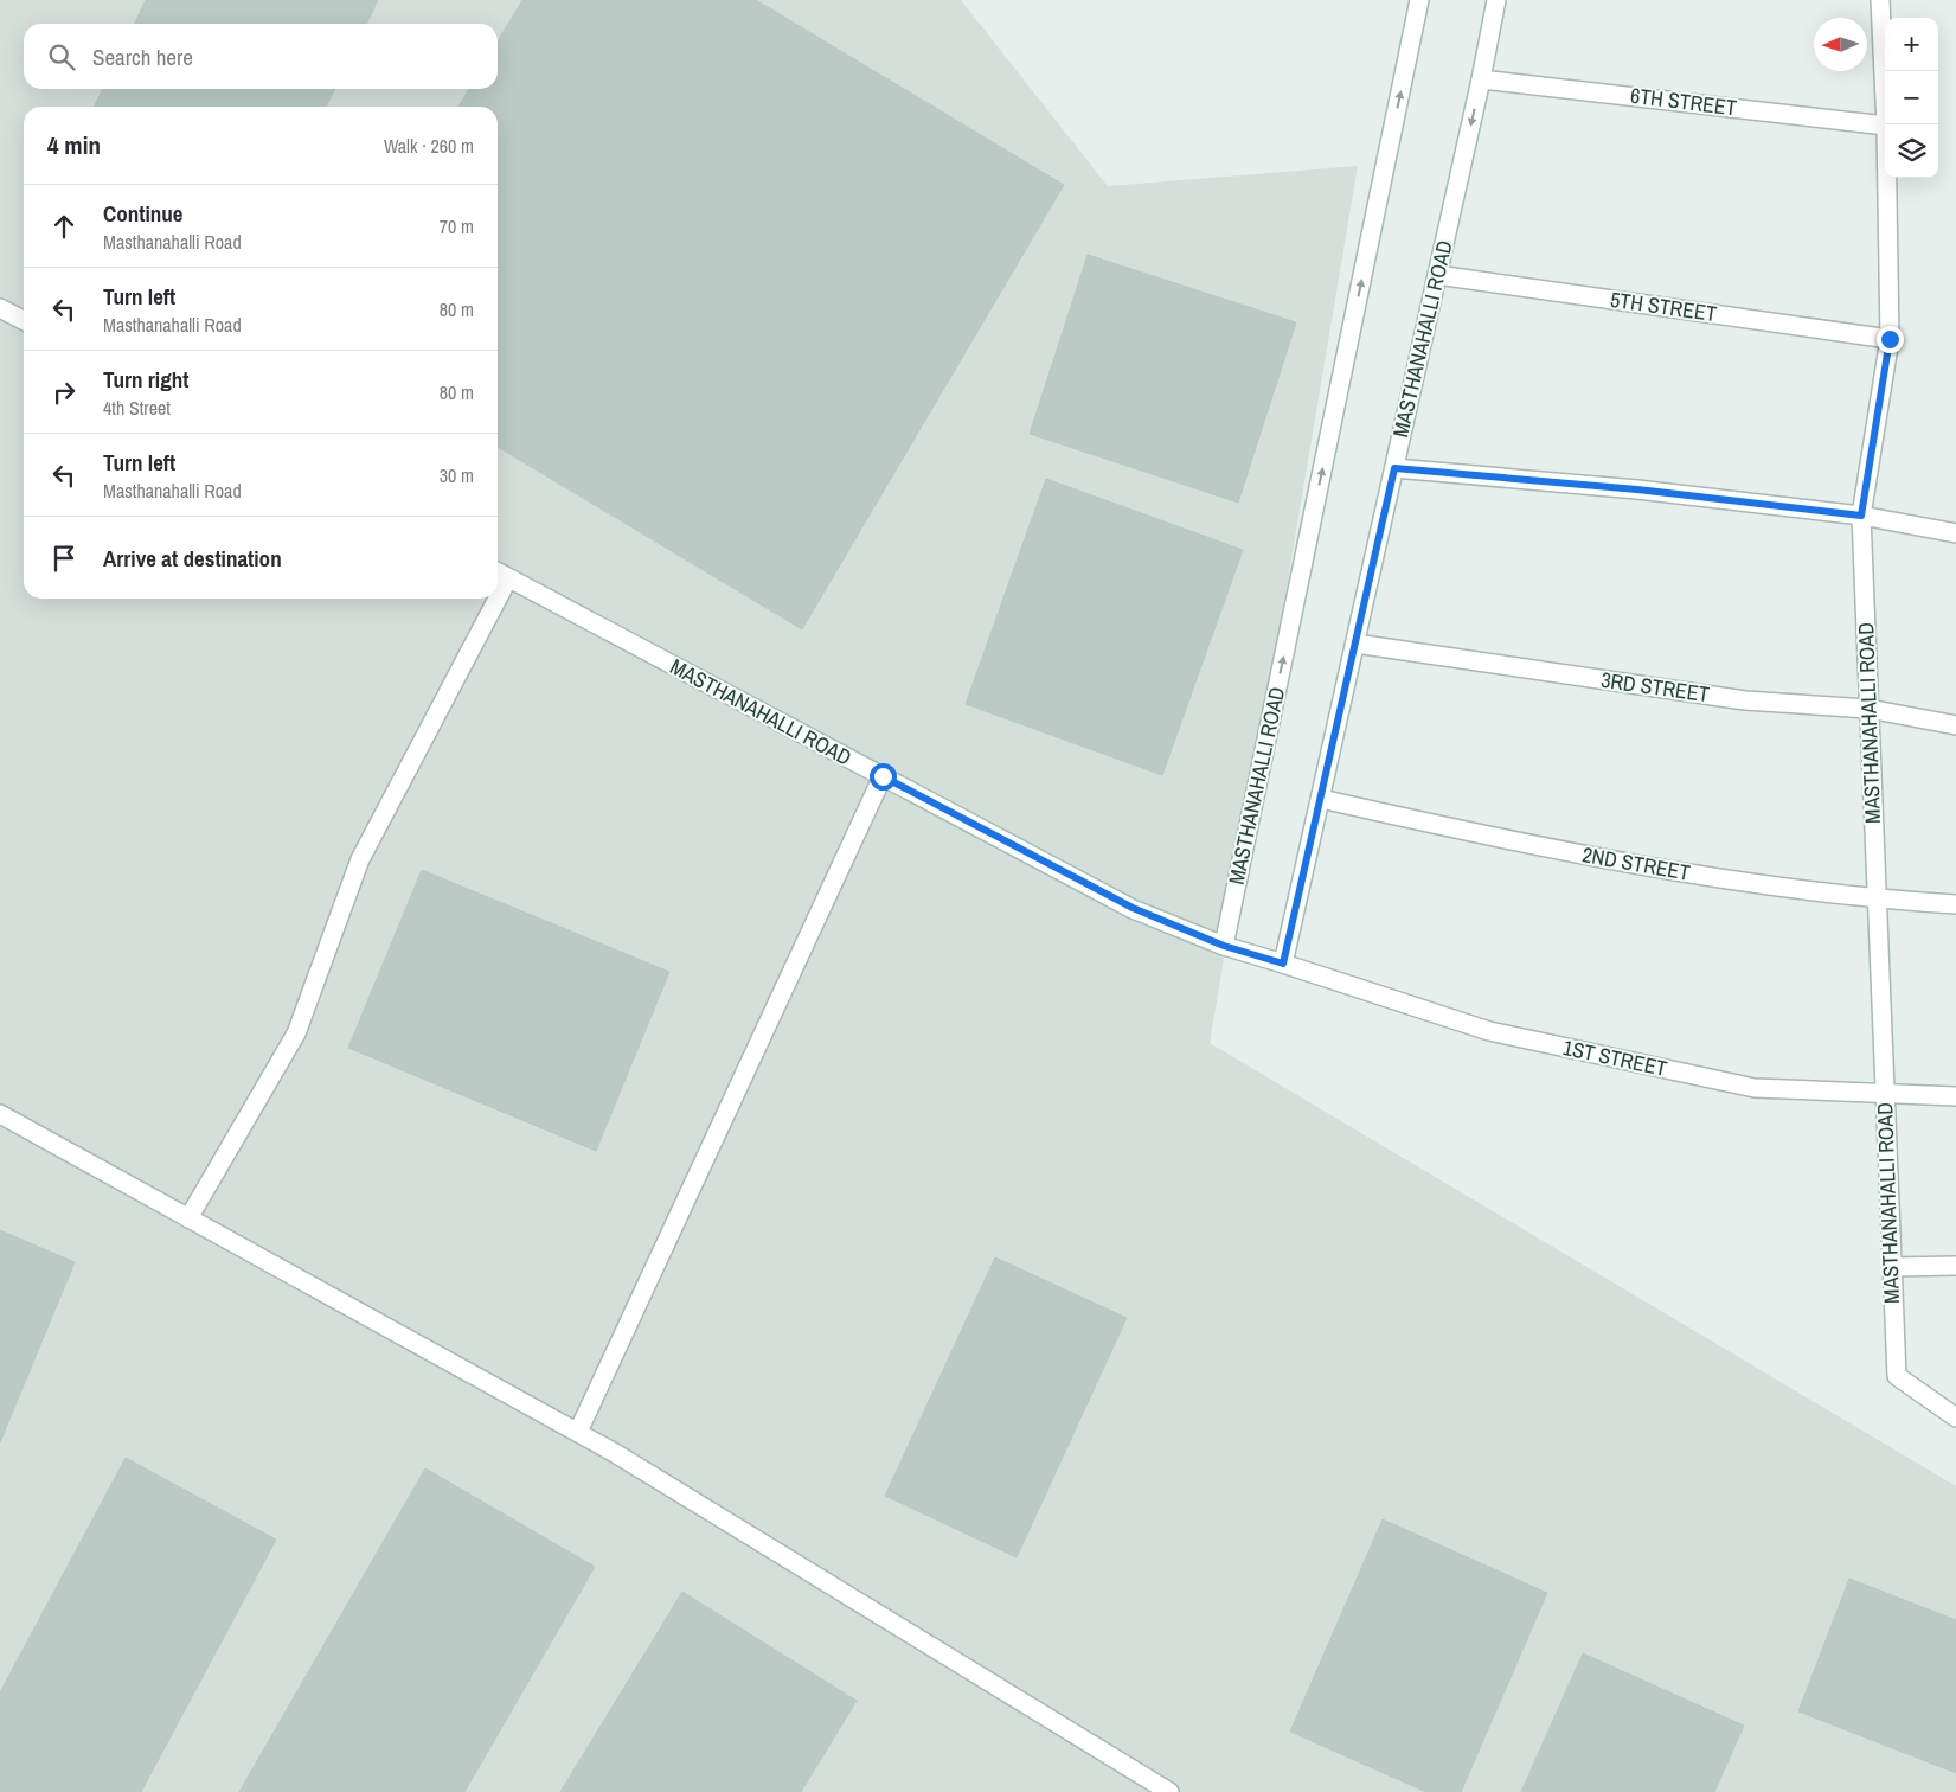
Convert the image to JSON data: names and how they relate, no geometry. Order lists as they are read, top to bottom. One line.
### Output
{"streets":{"street":["6TH STREET","5TH STREET","MASTHANAHALLI ROAD","3RD STREET","2ND STREET","1ST STREET"]},"crossings":[["6TH STREET","MASTHANAHALLI ROAD"],["5TH STREET","MASTHANAHALLI ROAD"],["MASTHANAHALLI ROAD","3RD STREET"],["MASTHANAHALLI ROAD","2ND STREET"],["MASTHANAHALLI ROAD","1ST STREET"]],"north":"left","page":{"map_buttons":["+","−"],"search":"Search here","heading":["4 min","Walk · 260 m"],"list":[["Continue","Masthanahalli Road","70 m"],["Turn left","Masthanahalli Road","80 m"],["Turn right","4th Street","80 m"],["Turn left","Masthanahalli Road","30 m"],"Arrive at destination"]}}
